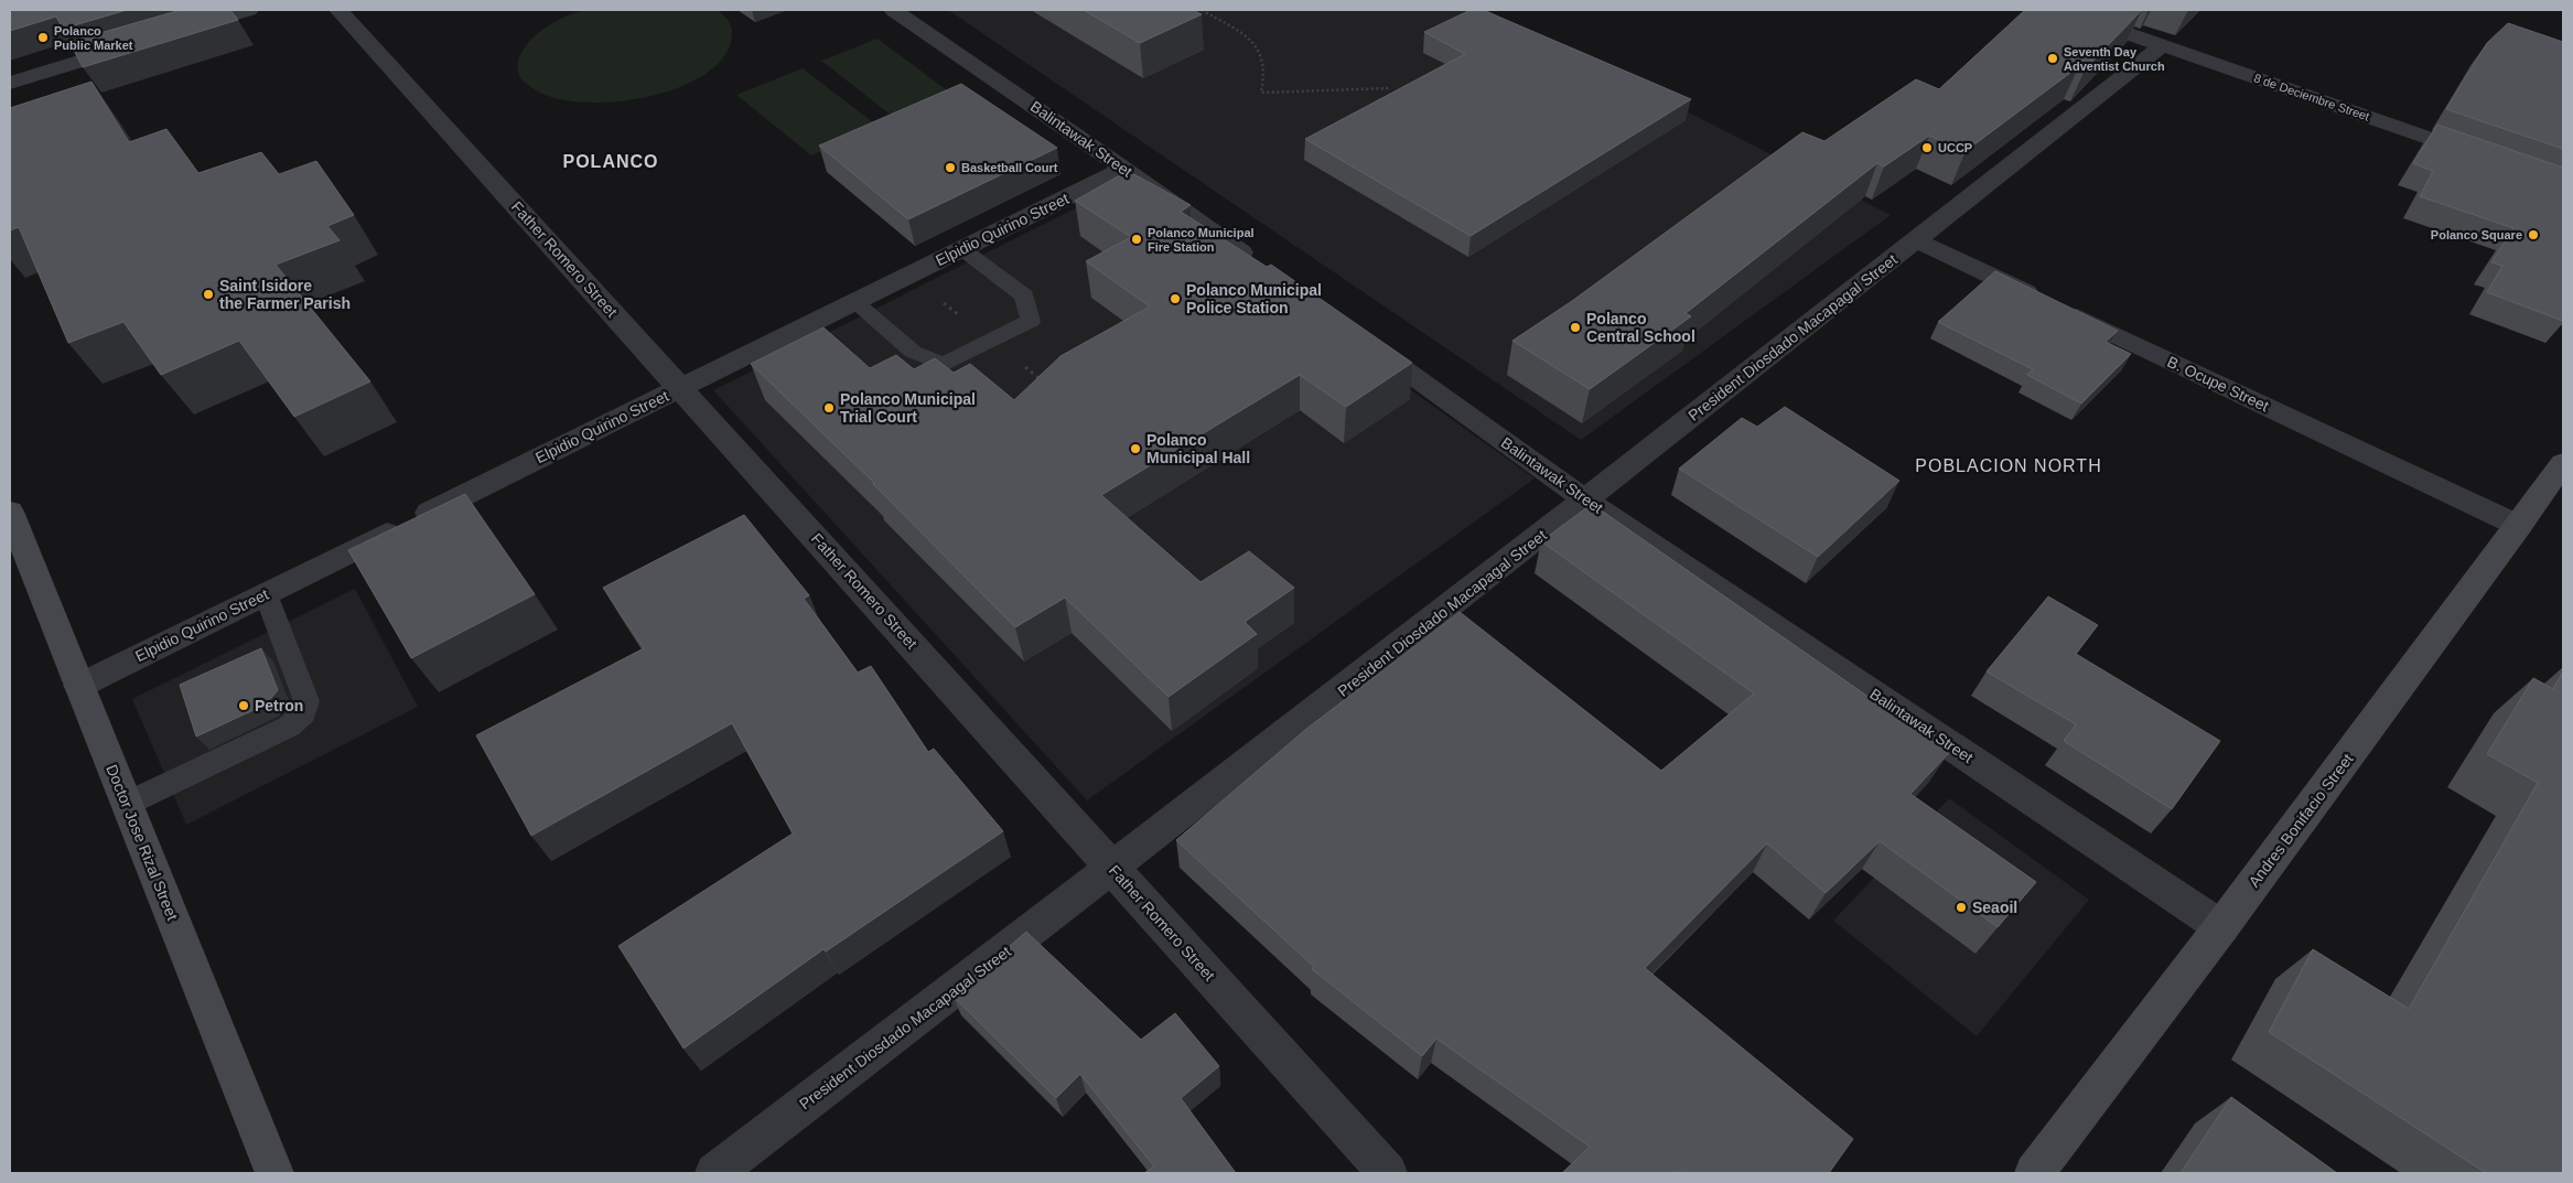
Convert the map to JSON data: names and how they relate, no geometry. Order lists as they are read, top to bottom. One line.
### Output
{"streets":{"main road":["Andres Bonifacio Street","Doctor Jose Rizal Street"],"street":["8 de Deciembre Street","Balintawak Street","Elpidio Quirino Street","Father Romero Street","President Diosdado Macapagal Street","B. Ocupe Street"]},"crossings":[["8 de Deciembre Street","President Diosdado Macapagal Street"],["Balintawak Street","Elpidio Quirino Street"],["Balintawak Street","President Diosdado Macapagal Street"],["Balintawak Street","Andres Bonifacio Street"],["Elpidio Quirino Street","Father Romero Street"],["Elpidio Quirino Street","Doctor Jose Rizal Street"],["Father Romero Street","President Diosdado Macapagal Street"],["President Diosdado Macapagal Street","B. Ocupe Street"],["B. Ocupe Street","Andres Bonifacio Street"]],"districts":["POLANCO","POBLACION NORTH"],"places":["Polanco Public Market","Seventh Day Adventist Church","UCCP","Basketball Court","Polanco Square","Polanco Municipal Fire Station","Saint Isidore the Farmer Parish","Polanco Municipal Police Station","Polanco Central School","Polanco Municipal Trial Court","Polanco Municipal Hall","Petron","Seaoil"]}
